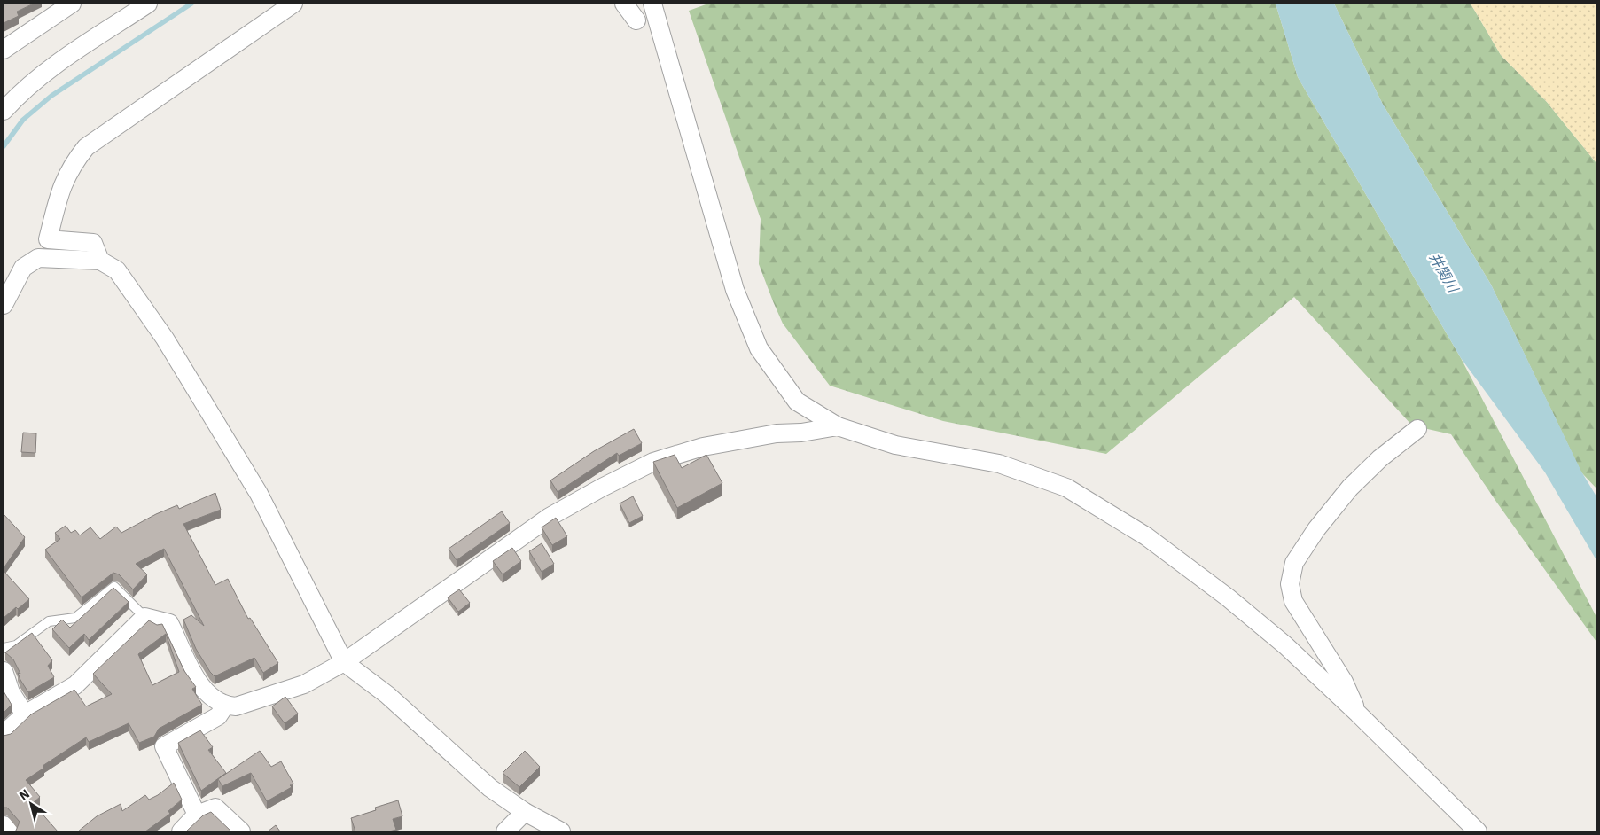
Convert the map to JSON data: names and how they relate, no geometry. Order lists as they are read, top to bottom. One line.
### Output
{"water":["井関川"],"north":"top left"}
